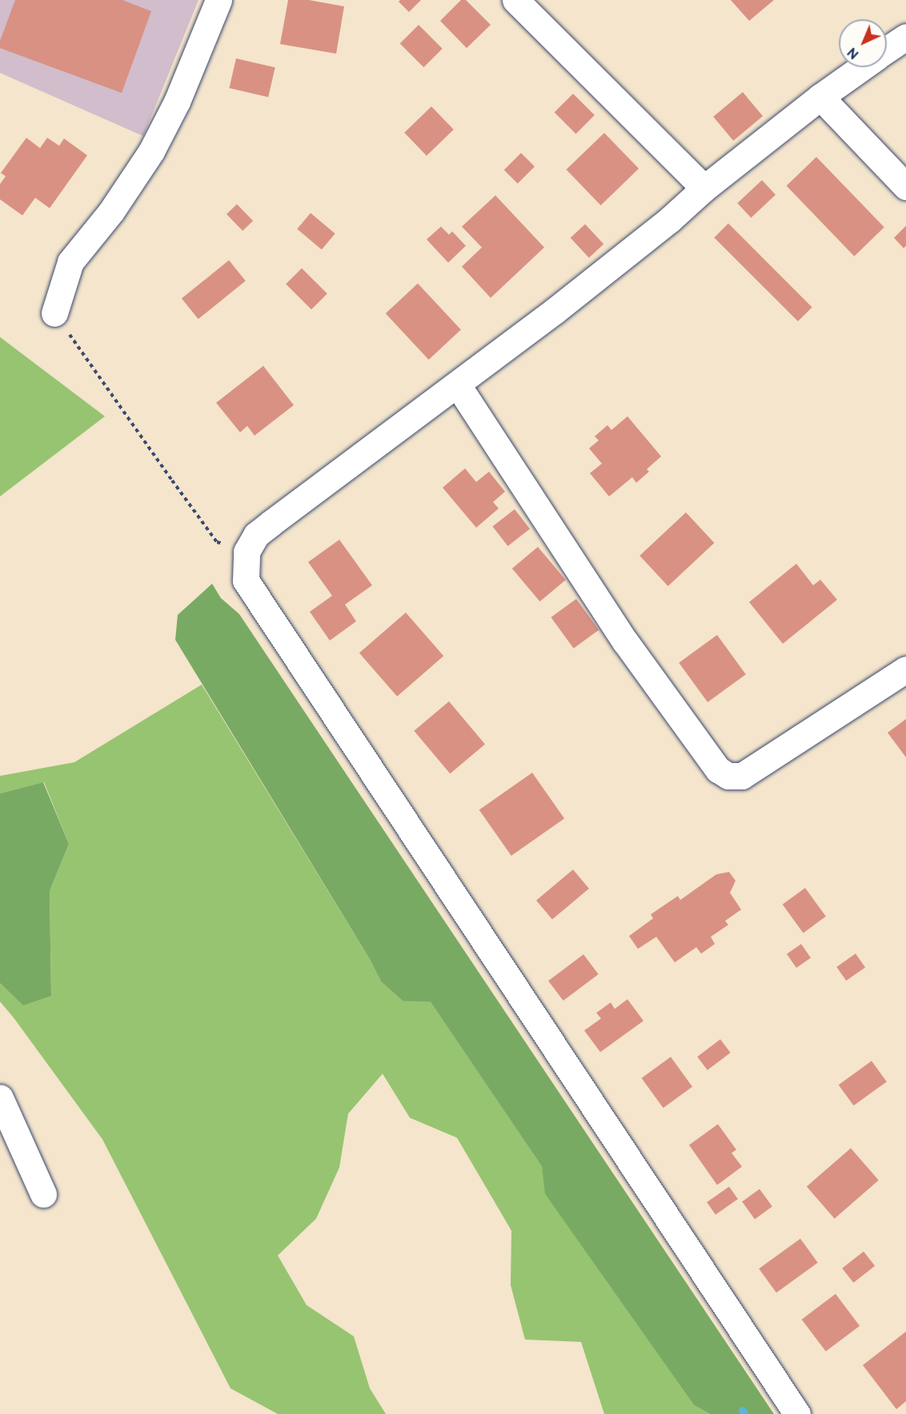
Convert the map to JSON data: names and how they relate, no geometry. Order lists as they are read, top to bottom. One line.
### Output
{"north":"bottom left"}
